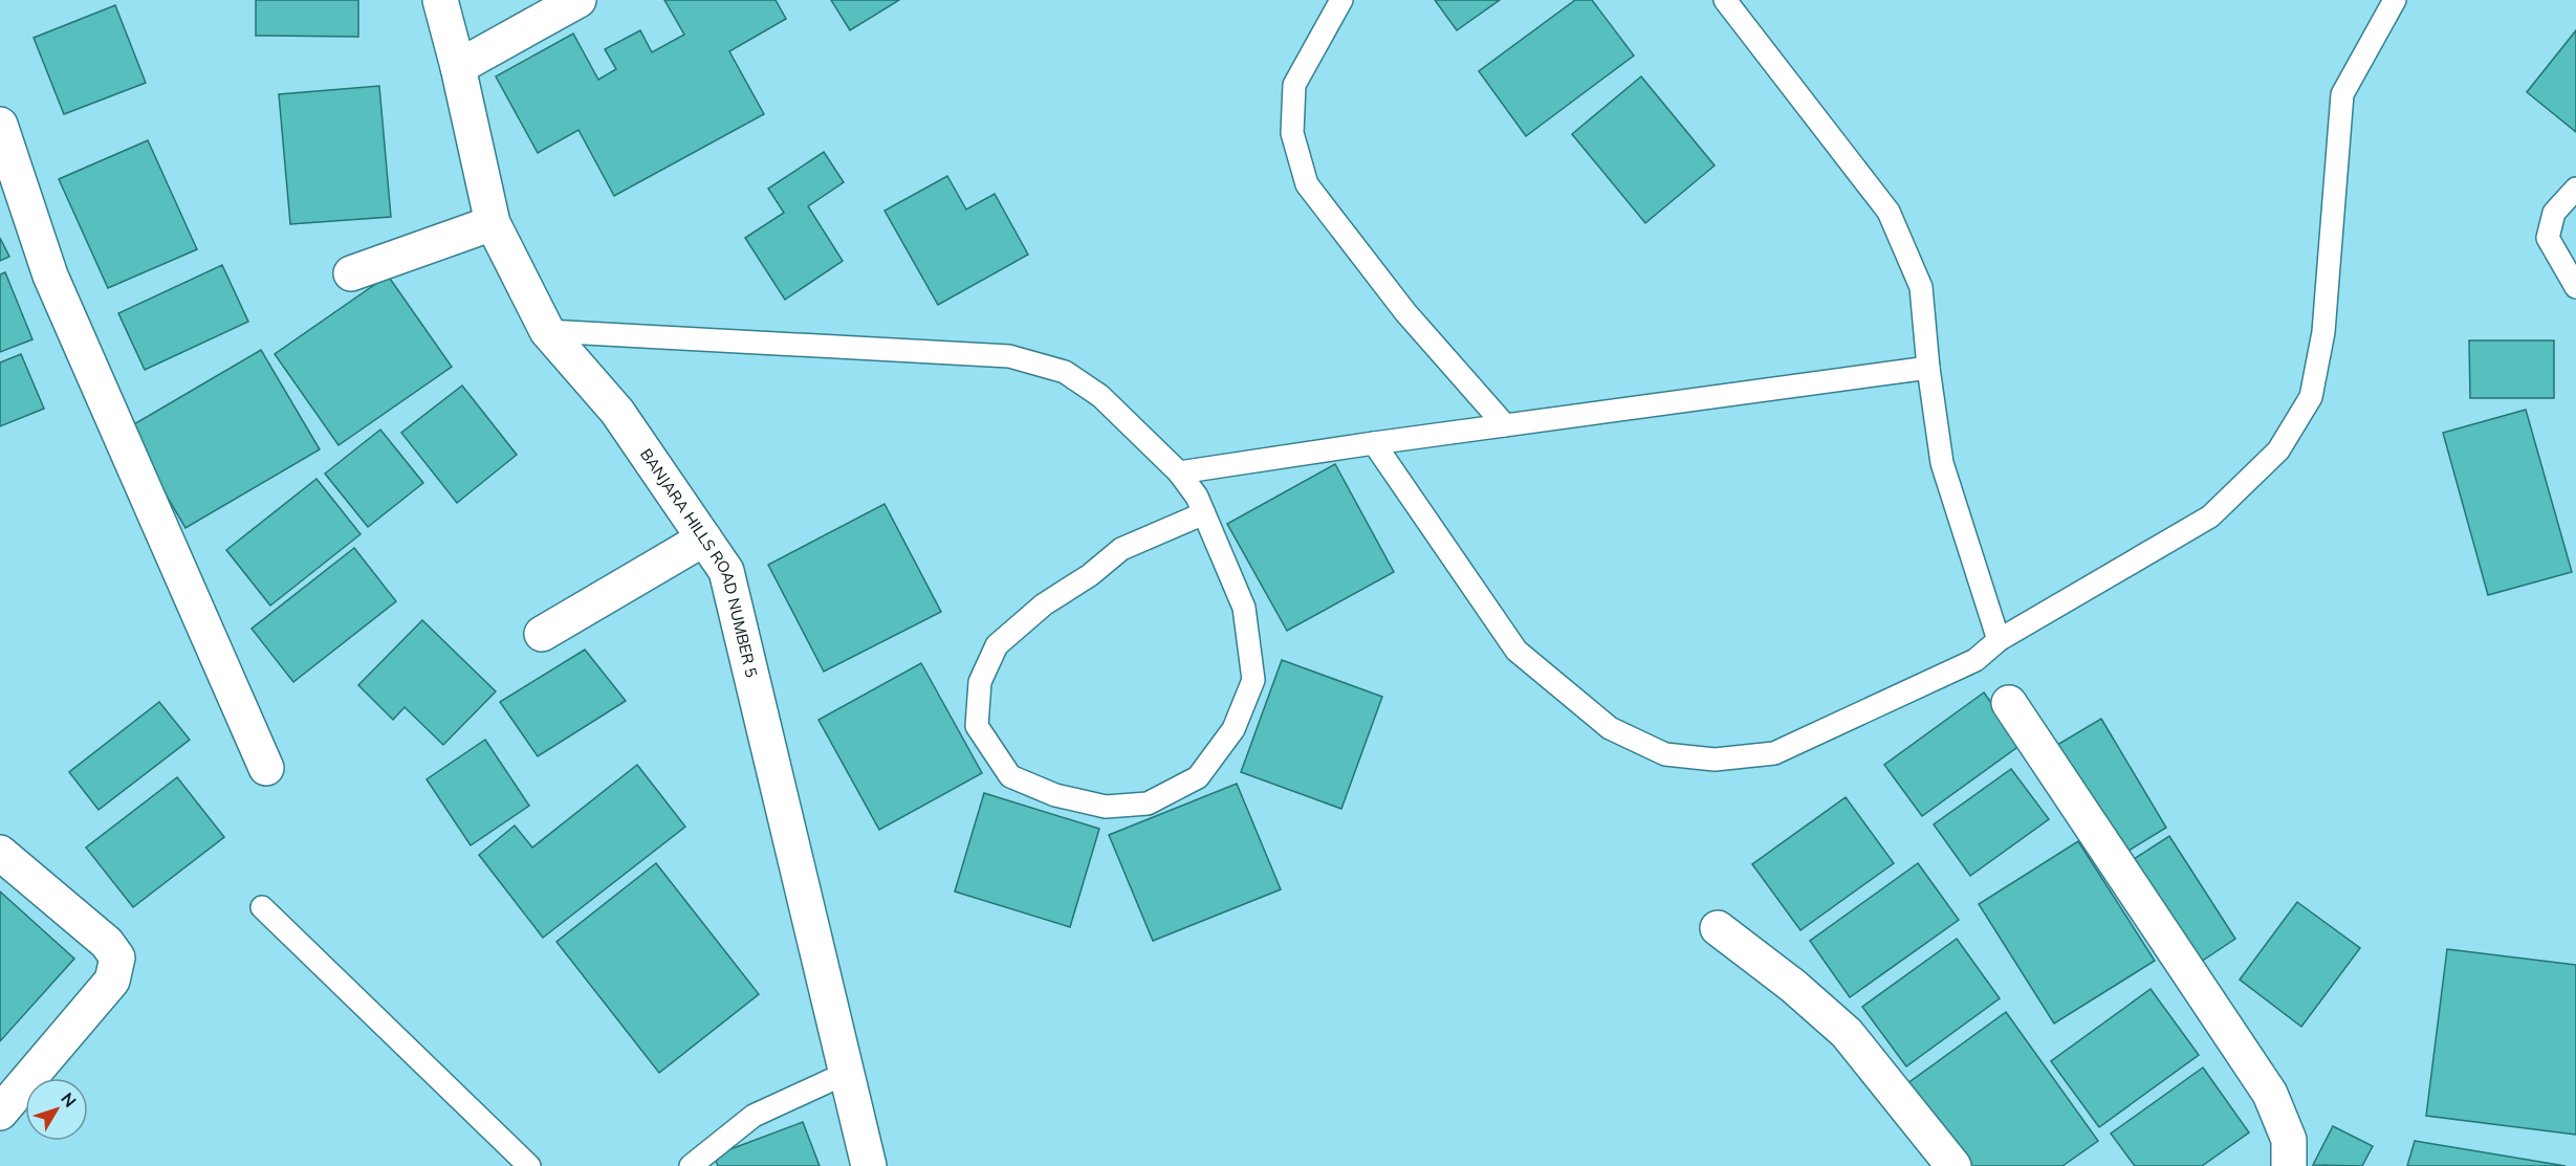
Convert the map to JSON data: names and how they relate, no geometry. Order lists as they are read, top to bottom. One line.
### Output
{"streets":{"street":["BANJARA HILLS ROAD NUMBER 5"]},"north":"top right"}
